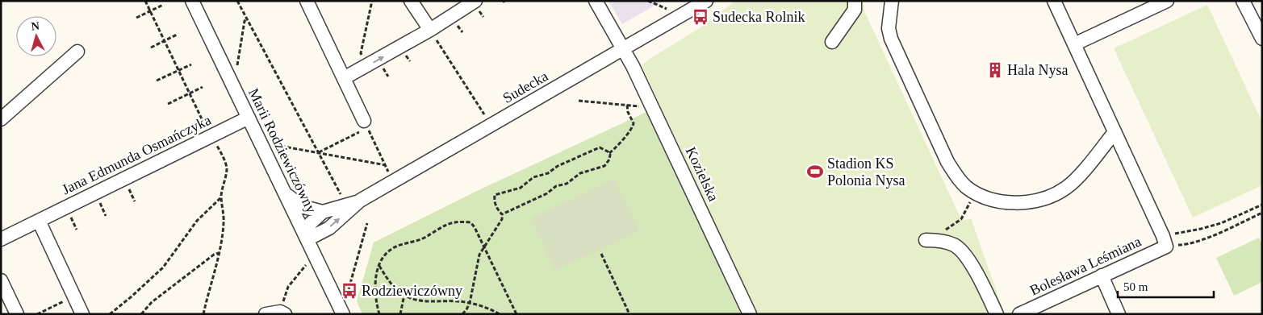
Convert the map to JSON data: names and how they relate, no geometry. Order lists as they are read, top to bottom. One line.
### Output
{"streets":{"street":["Sudecka","Marii Rodziewiczówny","Jana Edmunda Osmańczyka","Kozielska","Bolesława Leśmiana"]},"crossings":[["Sudecka","Marii Rodziewiczówny"],["Sudecka","Kozielska"],["Marii Rodziewiczówny","Jana Edmunda Osmańczyka"]],"places":{"bus stop":["Sudecka Rolnik","Rodziewiczówny"],"building":["Hala Nysa"],"sports":["Stadion KS Polonia Nysa"]},"scale_bar":"50 m","north":"top"}
